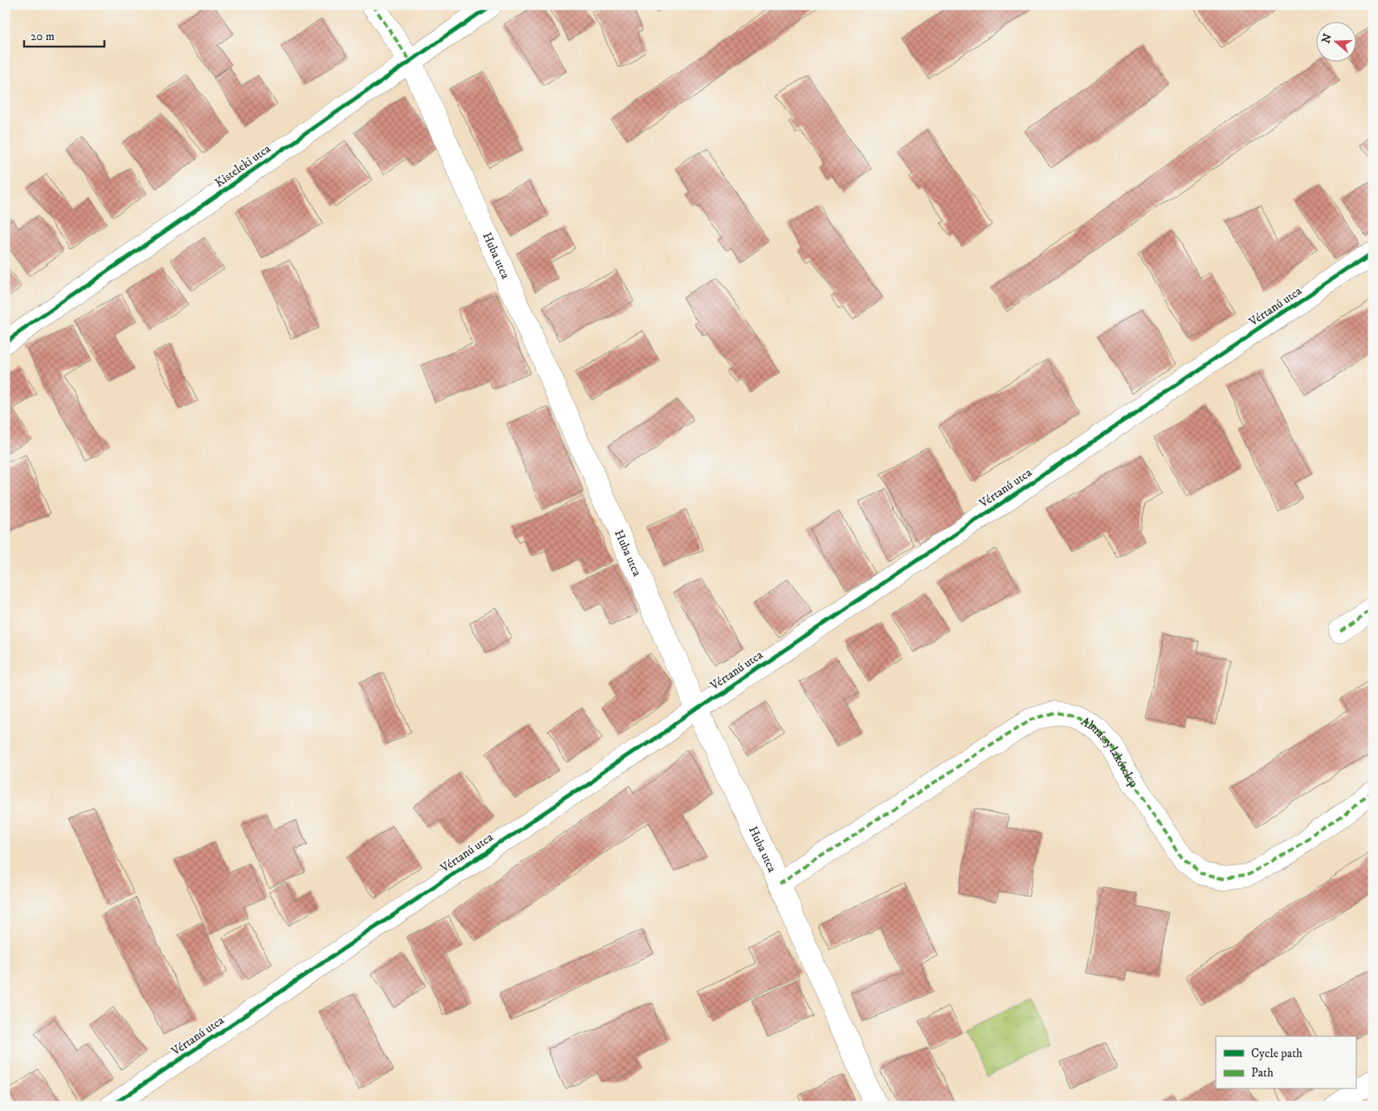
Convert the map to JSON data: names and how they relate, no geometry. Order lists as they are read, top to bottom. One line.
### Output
{"streets":{"street":["Kisteleki utca","Huba utca","Vértanú utca","Almássy lakótelep"]},"crossings":[["Kisteleki utca","Huba utca"],["Huba utca","Vértanú utca"],["Huba utca","Almássy lakótelep"]],"legend":["Cycle path","Path"],"scale_bar":"20 m","north":"left"}
